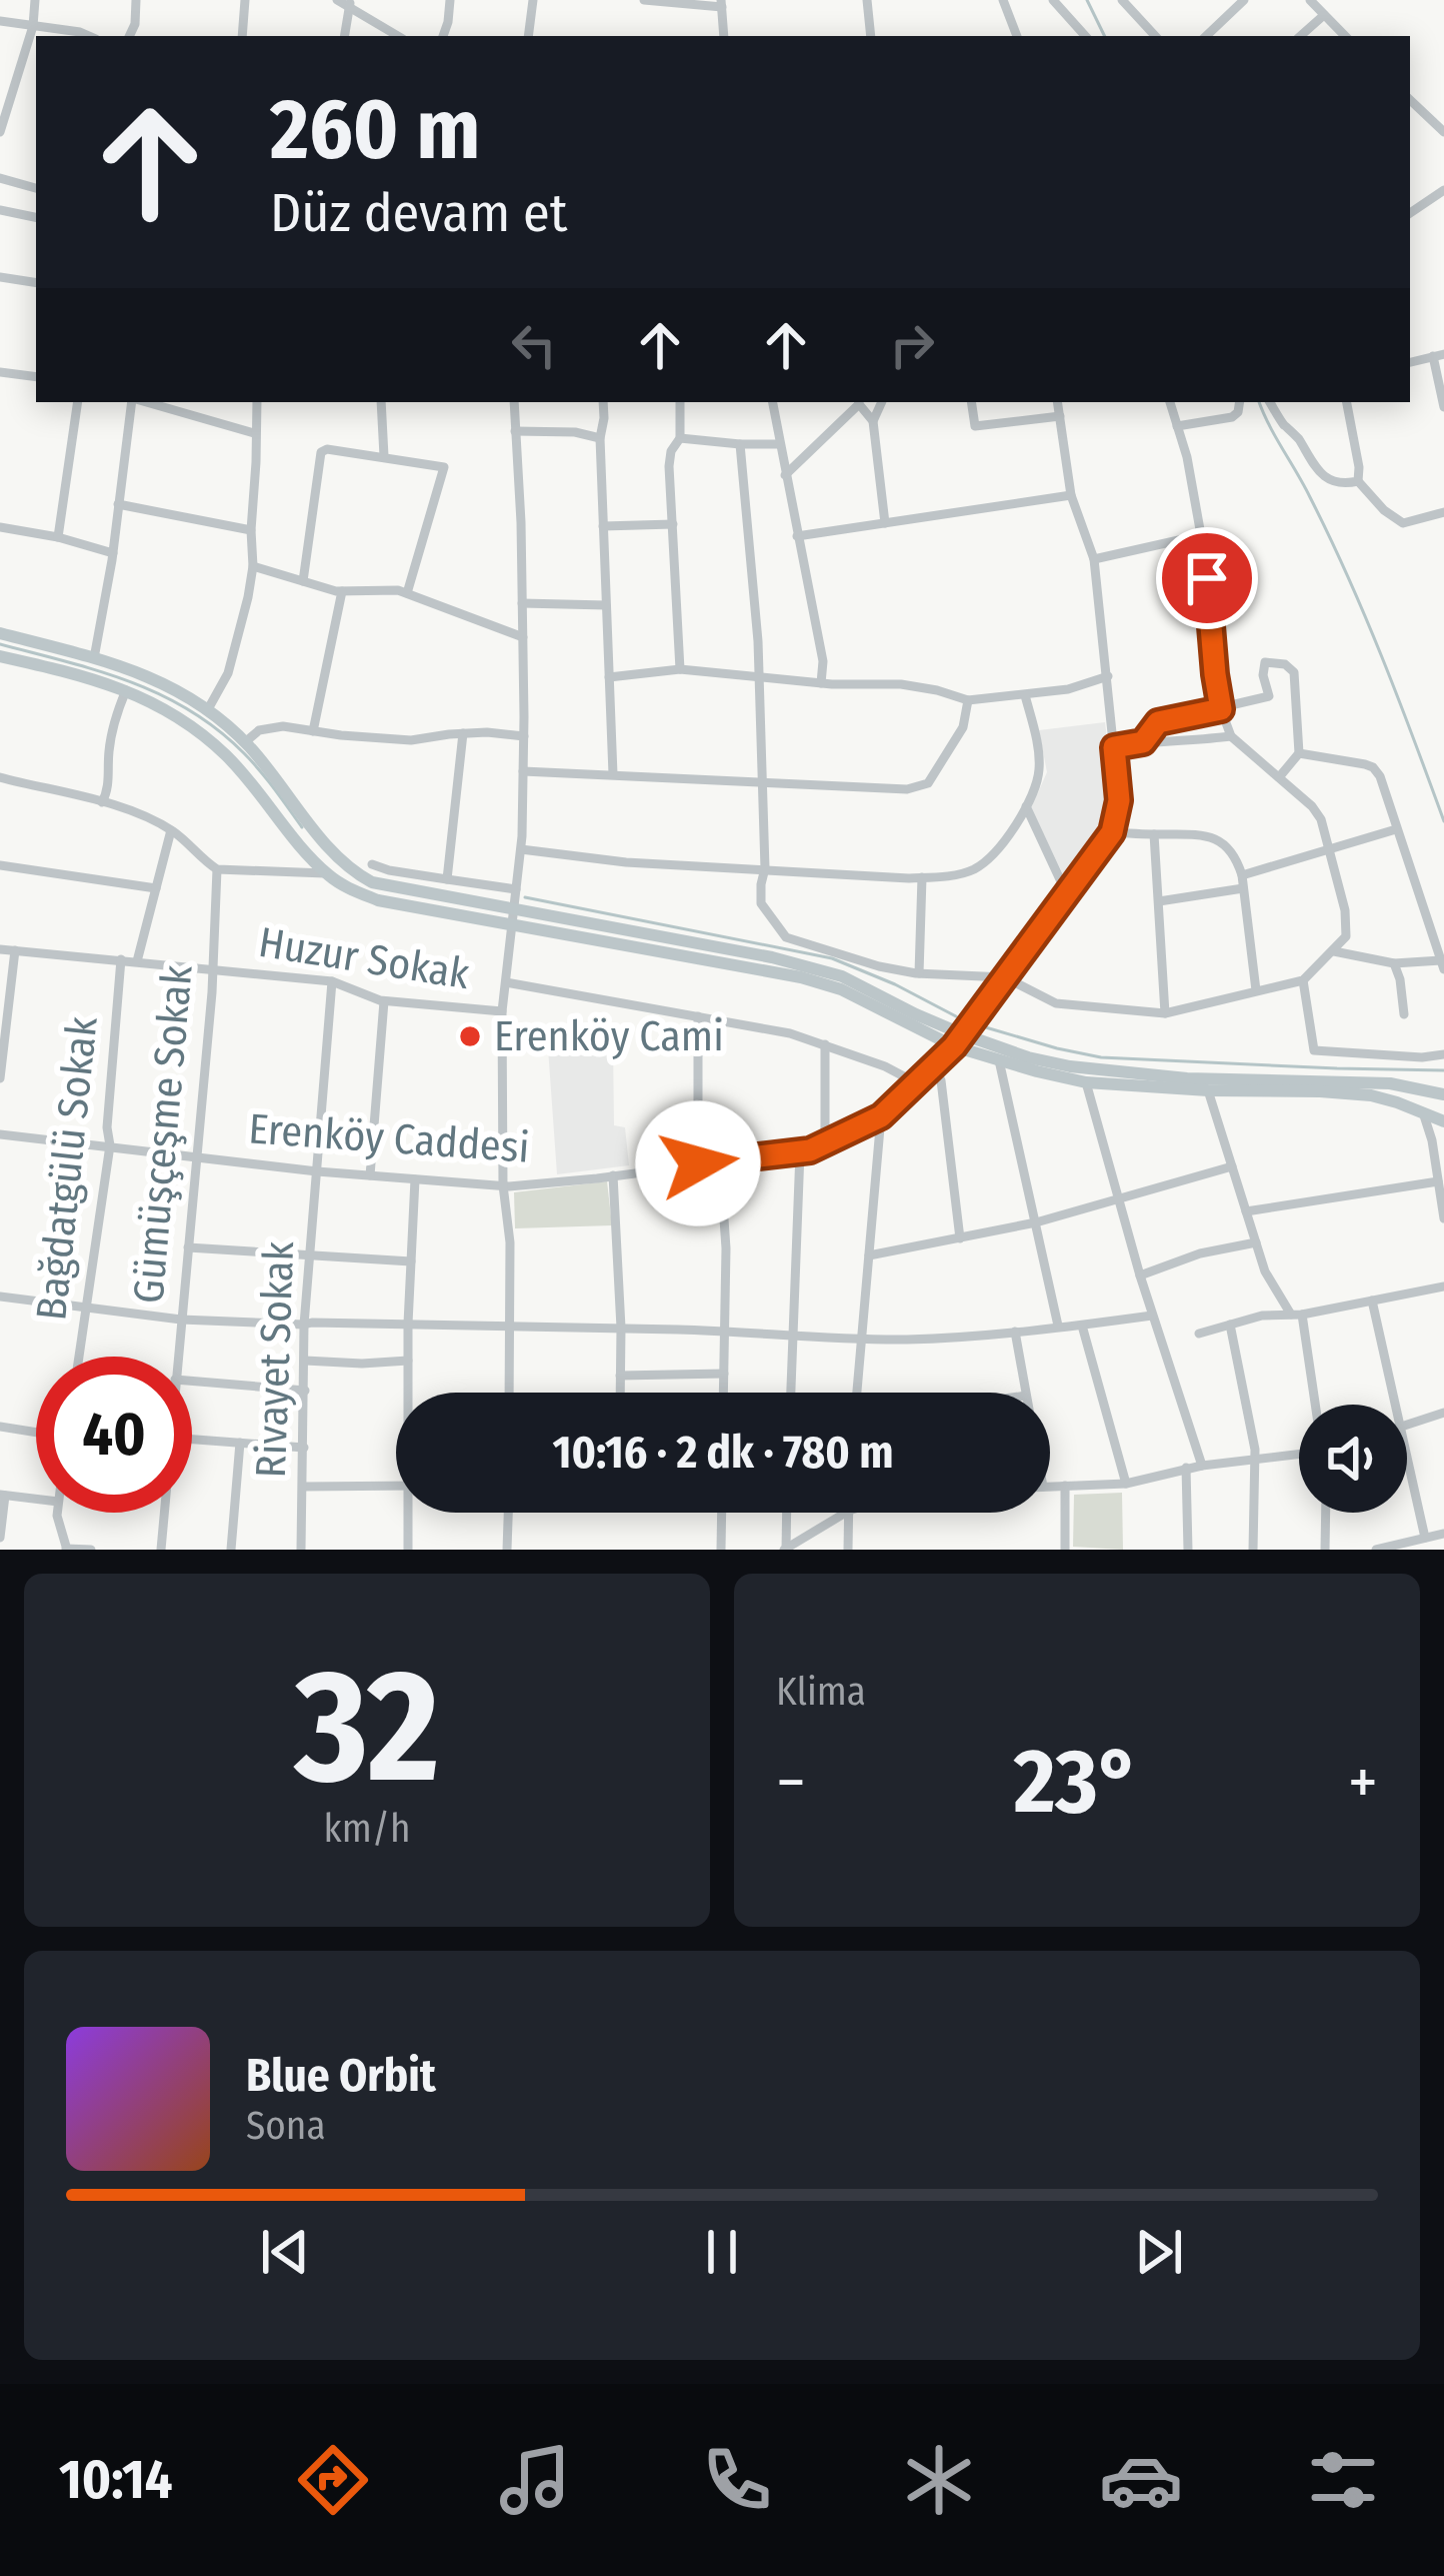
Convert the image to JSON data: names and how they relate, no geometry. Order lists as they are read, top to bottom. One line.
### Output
{"streets":{"street":["Huzur Sokak","Gümüşçeşme Sokak","Erenköy Caddesi","Bağdatgülü Sokak","Rivayet Sokak"]},"crossings":[["Huzur Sokak","Gümüşçeşme Sokak"],["Huzur Sokak","Bağdatgülü Sokak"],["Huzur Sokak","Rivayet Sokak"],["Gümüşçeşme Sokak","Erenköy Caddesi"],["Erenköy Caddesi","Bağdatgülü Sokak"],["Erenköy Caddesi","Rivayet Sokak"]],"places":["Erenköy Cami"],"page":{"turn":["260 m","Düz devam et"],"limit":"40","trip":"10:16 · 2 dk · 780 m","tile":[["32","km/h"],"Klima"],"heat":["−","23°","+"],"song":["Blue Orbit","Sona"],"tabs":"10:14"}}
